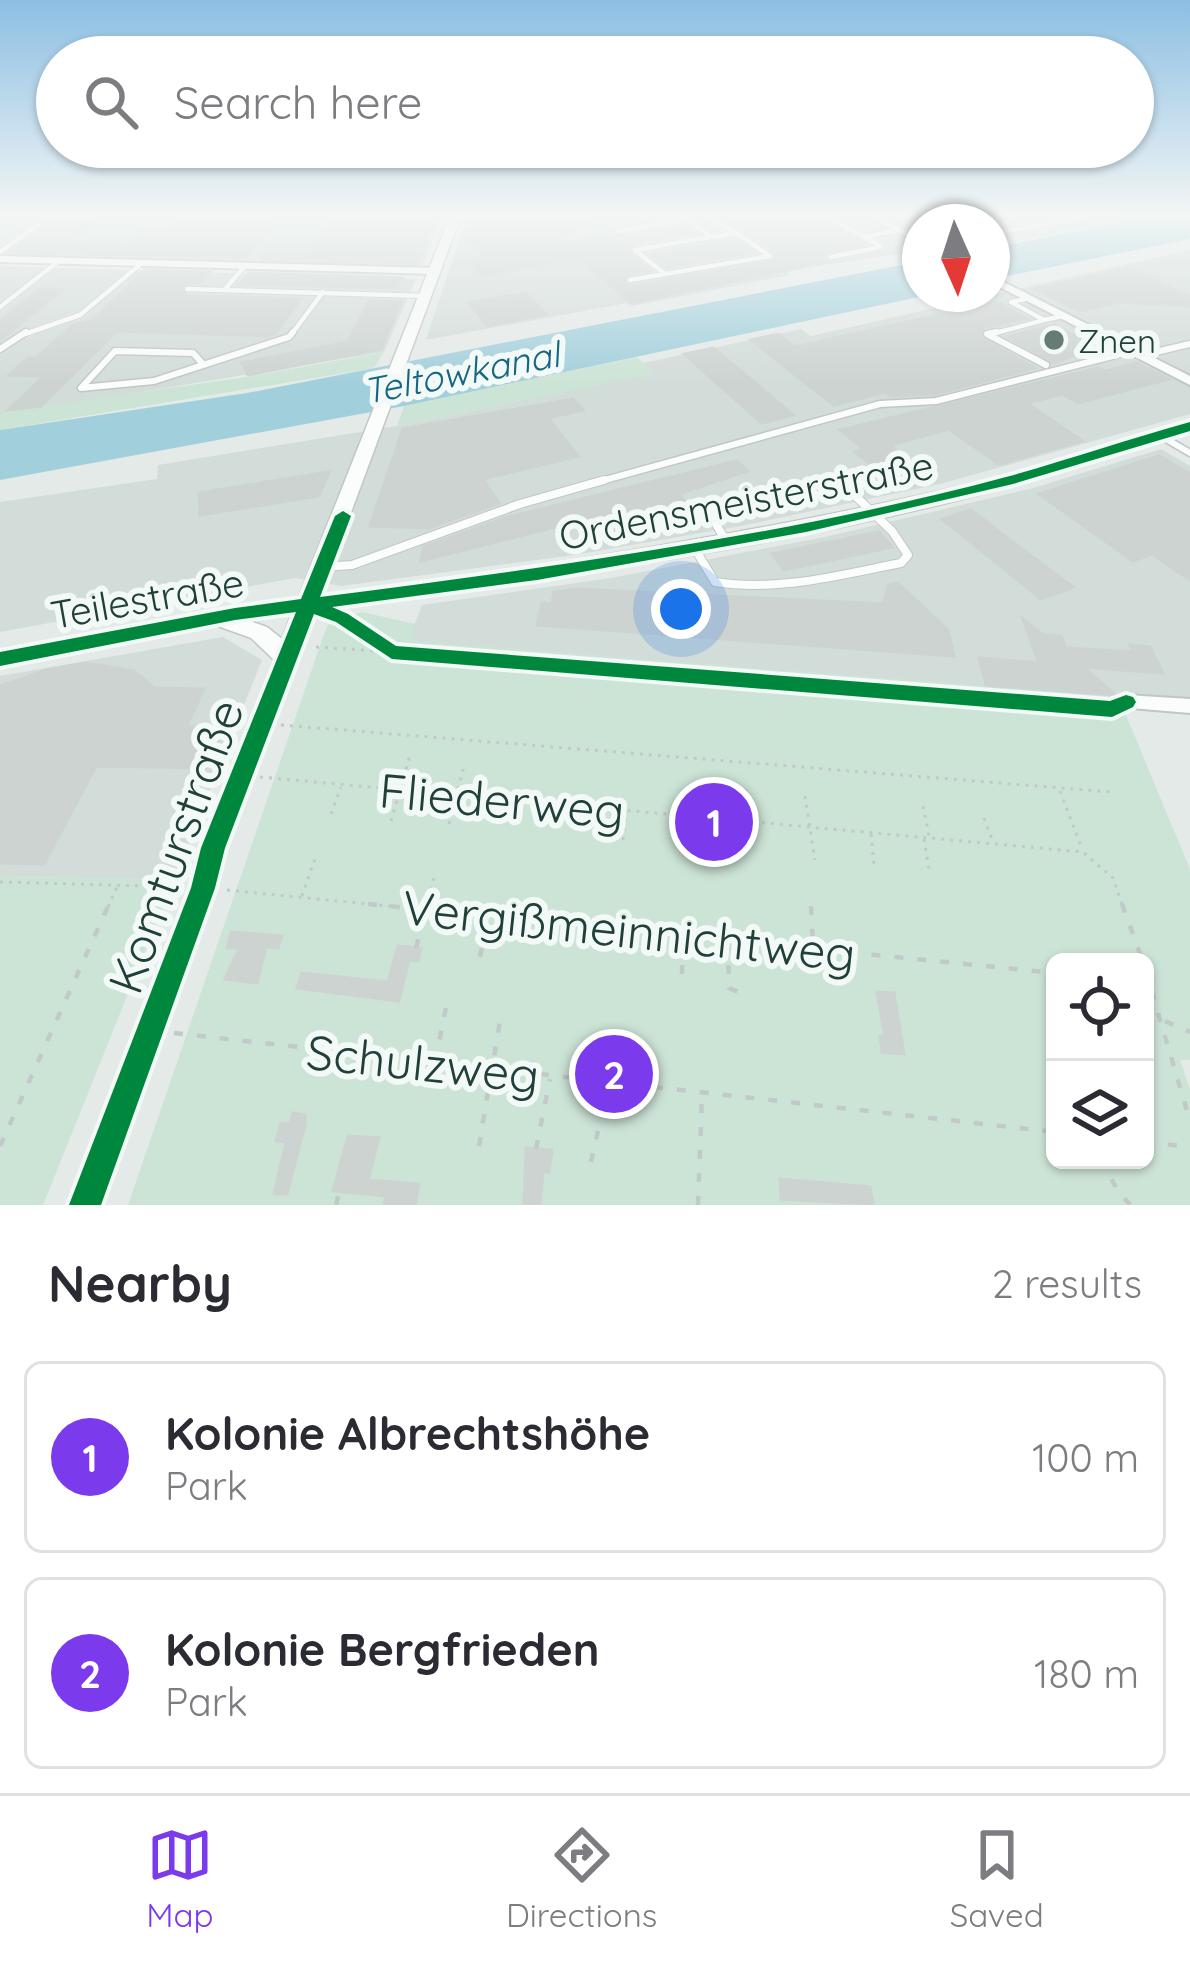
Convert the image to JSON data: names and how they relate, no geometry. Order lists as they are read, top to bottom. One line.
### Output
{"streets":{"street":["Ordensmeisterstraße","Teilestraße","Komturstraße"],"path":["Fliederweg","Vergißmeinnichtweg","Schulzweg"]},"crossings":[["Ordensmeisterstraße","Teilestraße"],["Ordensmeisterstraße","Komturstraße"],["Teilestraße","Komturstraße"],["Fliederweg","Komturstraße"],["Komturstraße","Vergißmeinnichtweg"],["Komturstraße","Schulzweg"]],"water":["Teltowkanal"],"places":["Znen"],"north":"bottom","page":{"search":"Search here","pins":["1","2"],"heading":["Nearby","2 results"],"list":[{"mark":"1","name":"Kolonie Albrechtshöhe","note":"Park","value":"100 m"},{"mark":"2","name":"Kolonie Bergfrieden","note":"Park","value":"180 m"}],"nav":["Map","Directions","Saved"]}}
